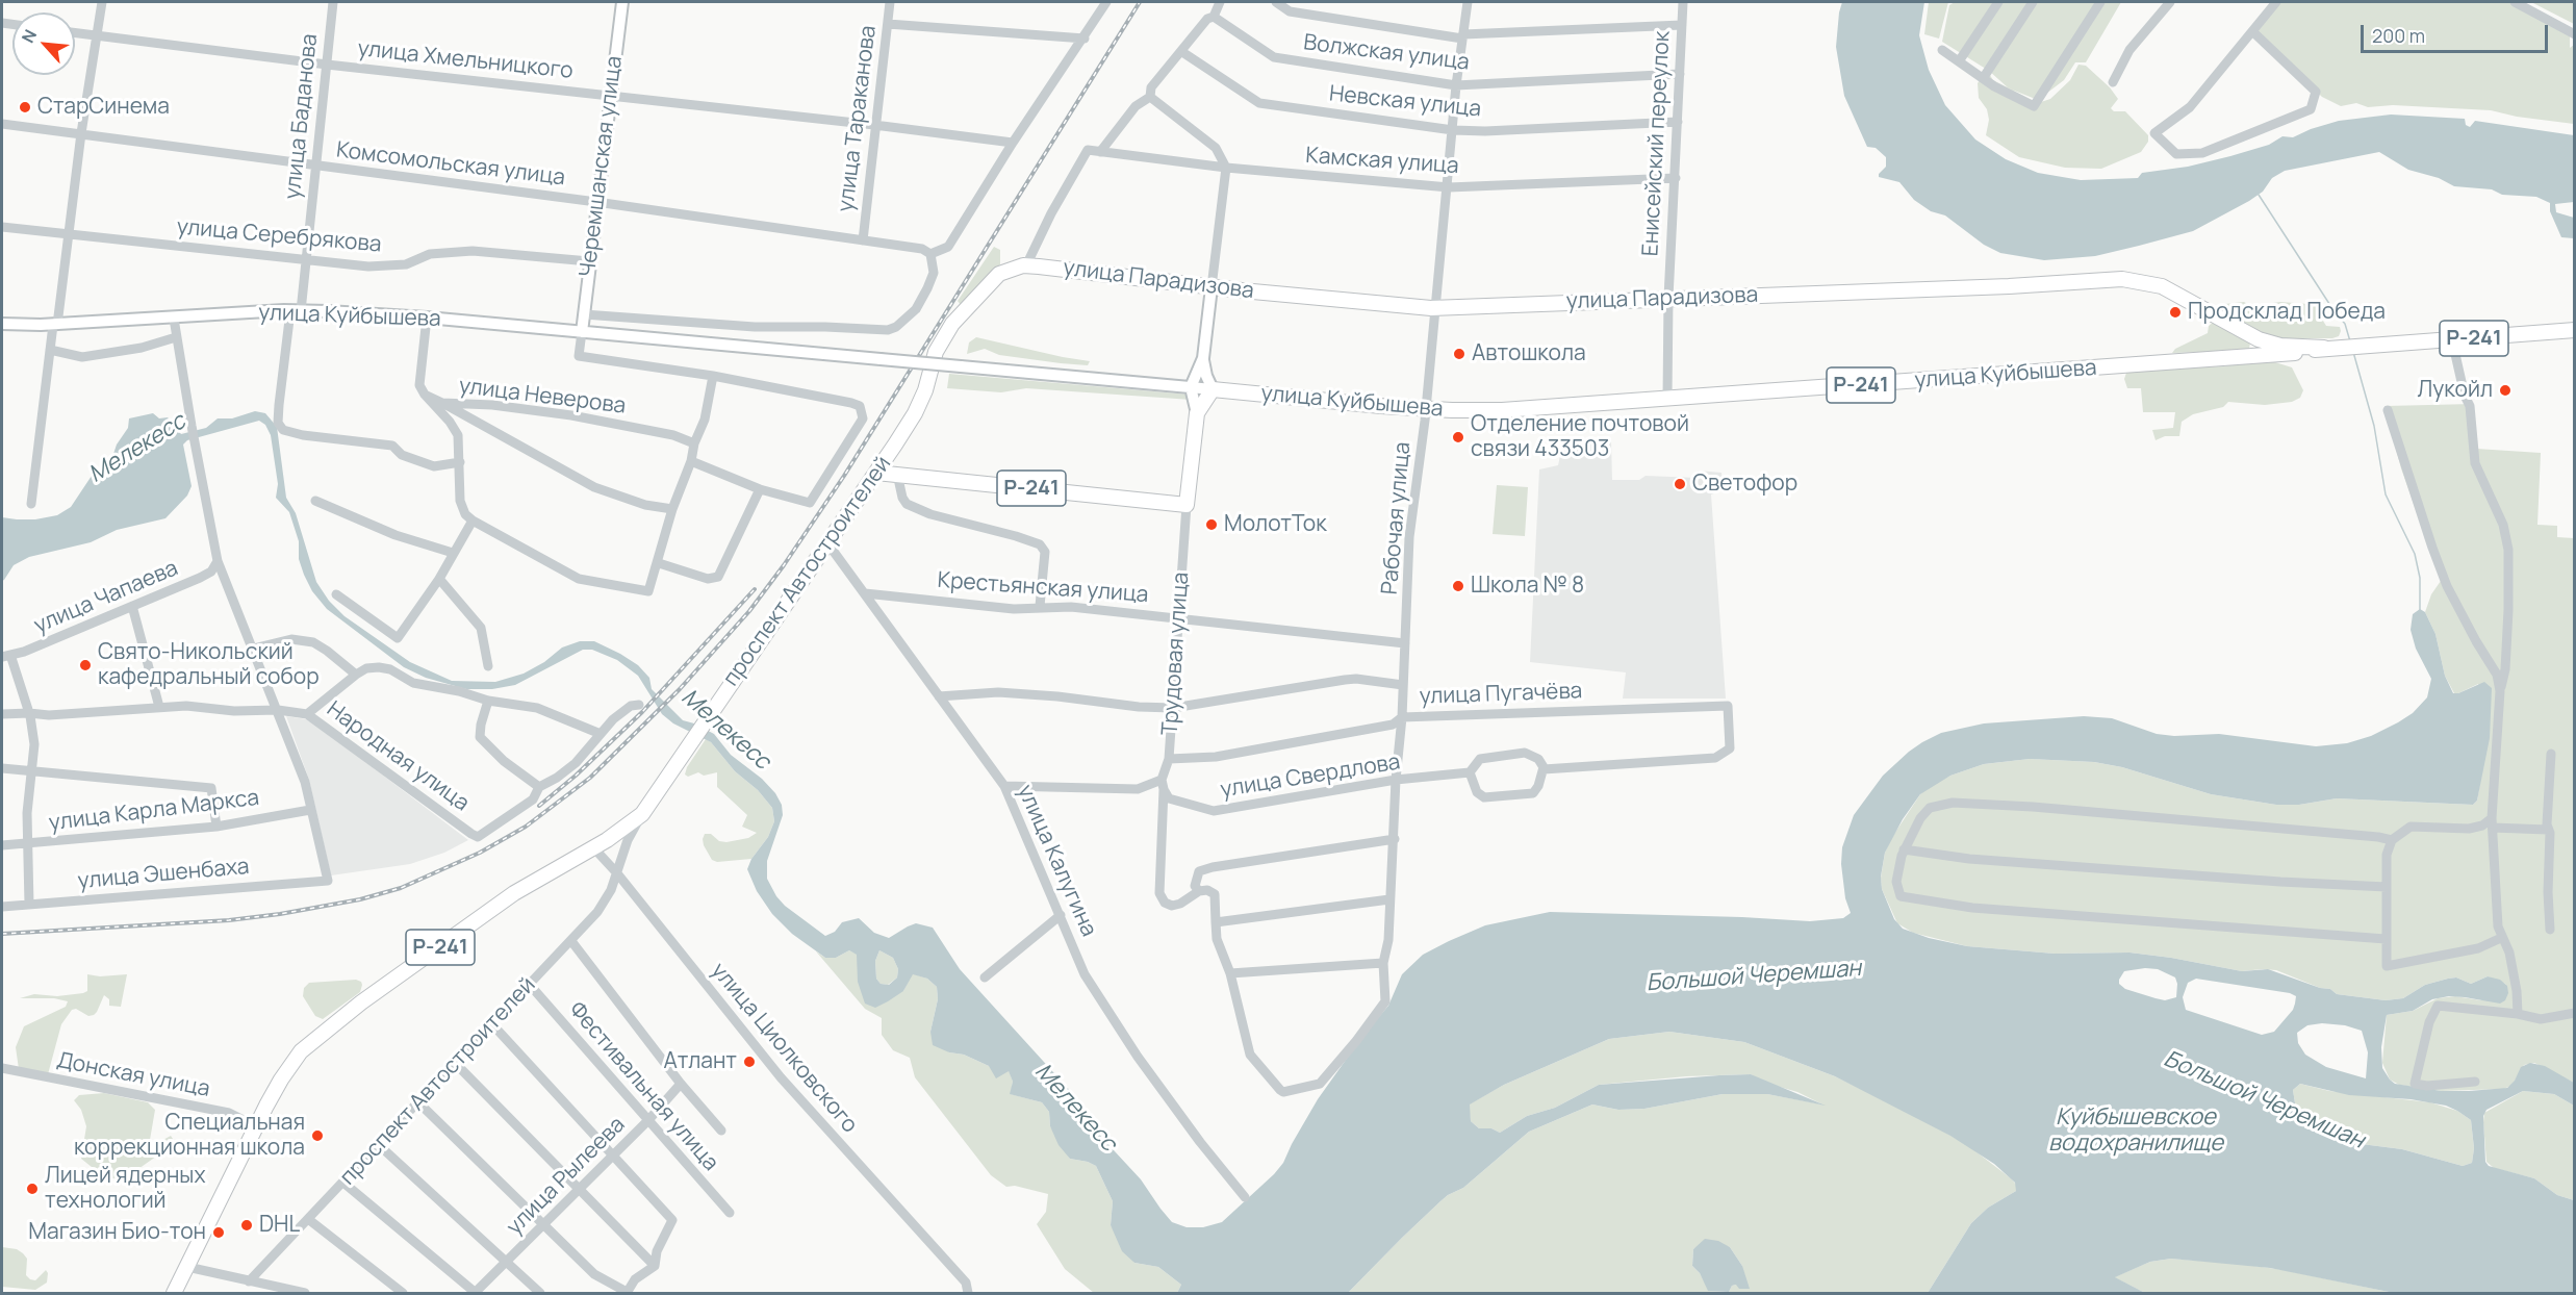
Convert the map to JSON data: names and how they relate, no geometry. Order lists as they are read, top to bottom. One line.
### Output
{"streets":{"highway":["улица Парадизова","улица Куйбышева","Р-241","проспект Автостроителей","Трудовая улица"],"main road":["Черемшанская улица"],"street":["Волжская улица","улица Хмельницкого","Невская улица","улица Баданова","улица Тараканова","Енисейский переулок","Камская улица","Комсомольская улица","улица Серебрякова","улица Неверова","Рабочая улица","Крестьянская улица","улица Чапаева","улица Пугачёва","Народная улица","улица Свердлова","улица Карла Маркса","улица Калугина","улица Эшенбаха","улица Циолковского","Донская улица","Фестивальная улица","улица Рылеева"]},"crossings":[["Волжская улица","Енисейский переулок"],["Волжская улица","Рабочая улица"],["улица Хмельницкого","улица Баданова"],["улица Хмельницкого","улица Тараканова"],["улица Хмельницкого","Черемшанская улица"],["Невская улица","Енисейский переулок"],["Невская улица","Рабочая улица"],["улица Баданова","Комсомольская улица"],["улица Баданова","улица Серебрякова"],["улица Баданова","улица Куйбышева"],["улица Тараканова","Комсомольская улица"],["Енисейский переулок","Камская улица"],["Енисейский переулок","улица Парадизова"],["Енисейский переулок","улица Куйбышева"],["Камская улица","улица Парадизова"],["Камская улица","Рабочая улица"],["Комсомольская улица","Черемшанская улица"],["Черемшанская улица","улица Серебрякова"],["Черемшанская улица","улица Куйбышева"],["улица Парадизова","улица Куйбышева"],["улица Парадизова","Рабочая улица"],["улица Парадизова","проспект Автостроителей"],["улица Куйбышева","Рабочая улица"],["Р-241","проспект Автостроителей"],["Р-241","Трудовая улица"],["Рабочая улица","Крестьянская улица"],["Рабочая улица","улица Пугачёва"],["Рабочая улица","улица Свердлова"],["проспект Автостроителей","улица Калугина"],["проспект Автостроителей","улица Циолковского"],["проспект Автостроителей","Донская улица"],["проспект Автостроителей","Фестивальная улица"],["Крестьянская улица","Трудовая улица"],["Крестьянская улица","улица Калугина"],["Трудовая улица","улица Пугачёва"],["Трудовая улица","улица Свердлова"],["улица Пугачёва","улица Свердлова"],["улица Карла Маркса","улица Эшенбаха"],["Фестивальная улица","улица Рылеева"]],"water":["Мелекесс","Большой Черемшан","Куйбышевское водохранилище"],"places":["СтарСинема","Продсклад Победа","Автошкола","Лукойл","Отделение почтовой связи 433503","Светофор","МолотТок","Школа № 8","Свято-Никольский кафедральный собор","Атлант","Специальная коррекционная школа","Лицей ядерных технологий","DHL","Магазин Био-тон"],"scale_bar":"200 m","north":"top left"}
